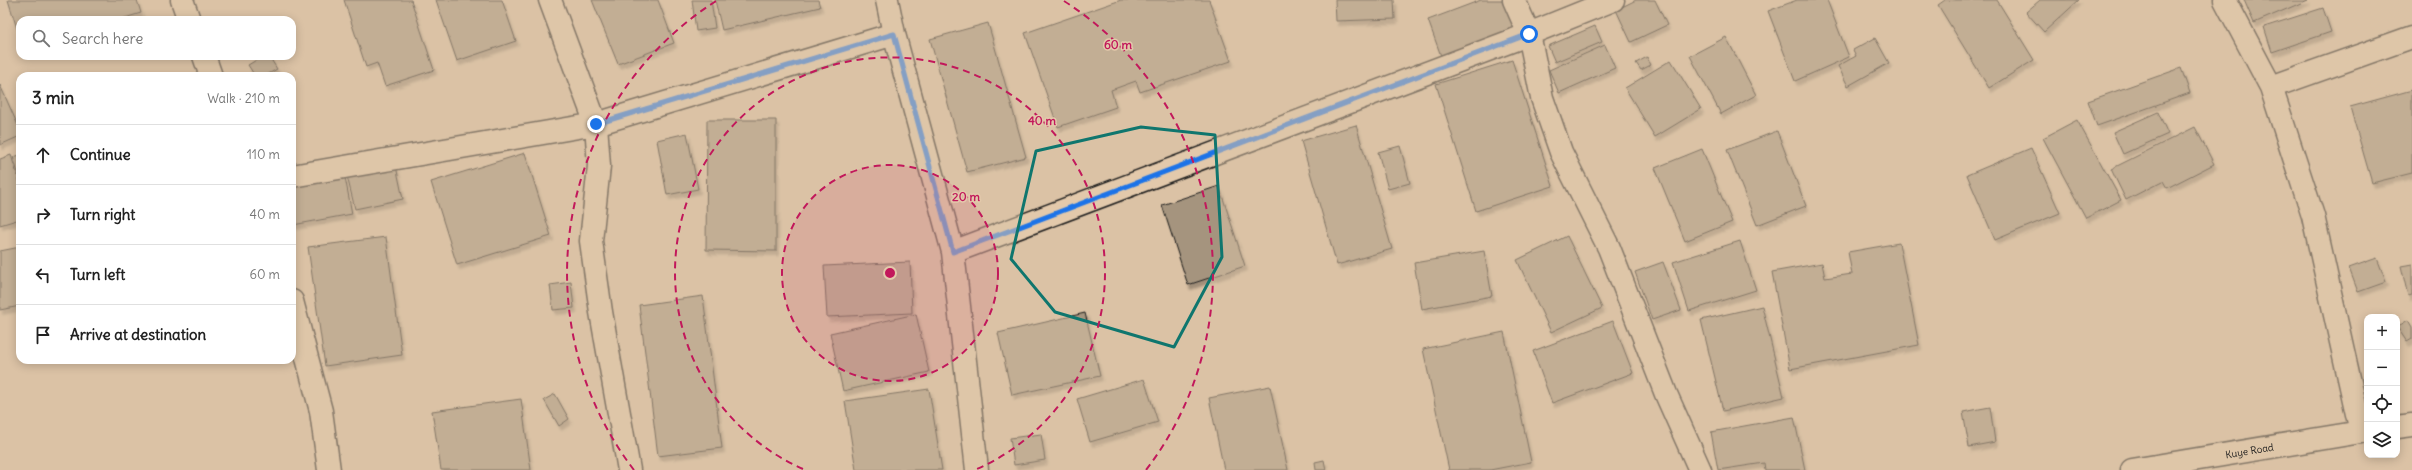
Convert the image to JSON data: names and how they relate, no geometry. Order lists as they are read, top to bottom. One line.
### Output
{"streets":{"street":["Kuye Road"]},"page":{"search":"Search here","heading":["3 min","Walk · 210 m"],"list":[["Continue","110 m"],["Turn right","40 m"],["Turn left","60 m"],"Arrive at destination"],"map_buttons":["+","−"]},"rings":["60 m","40 m","20 m"]}
